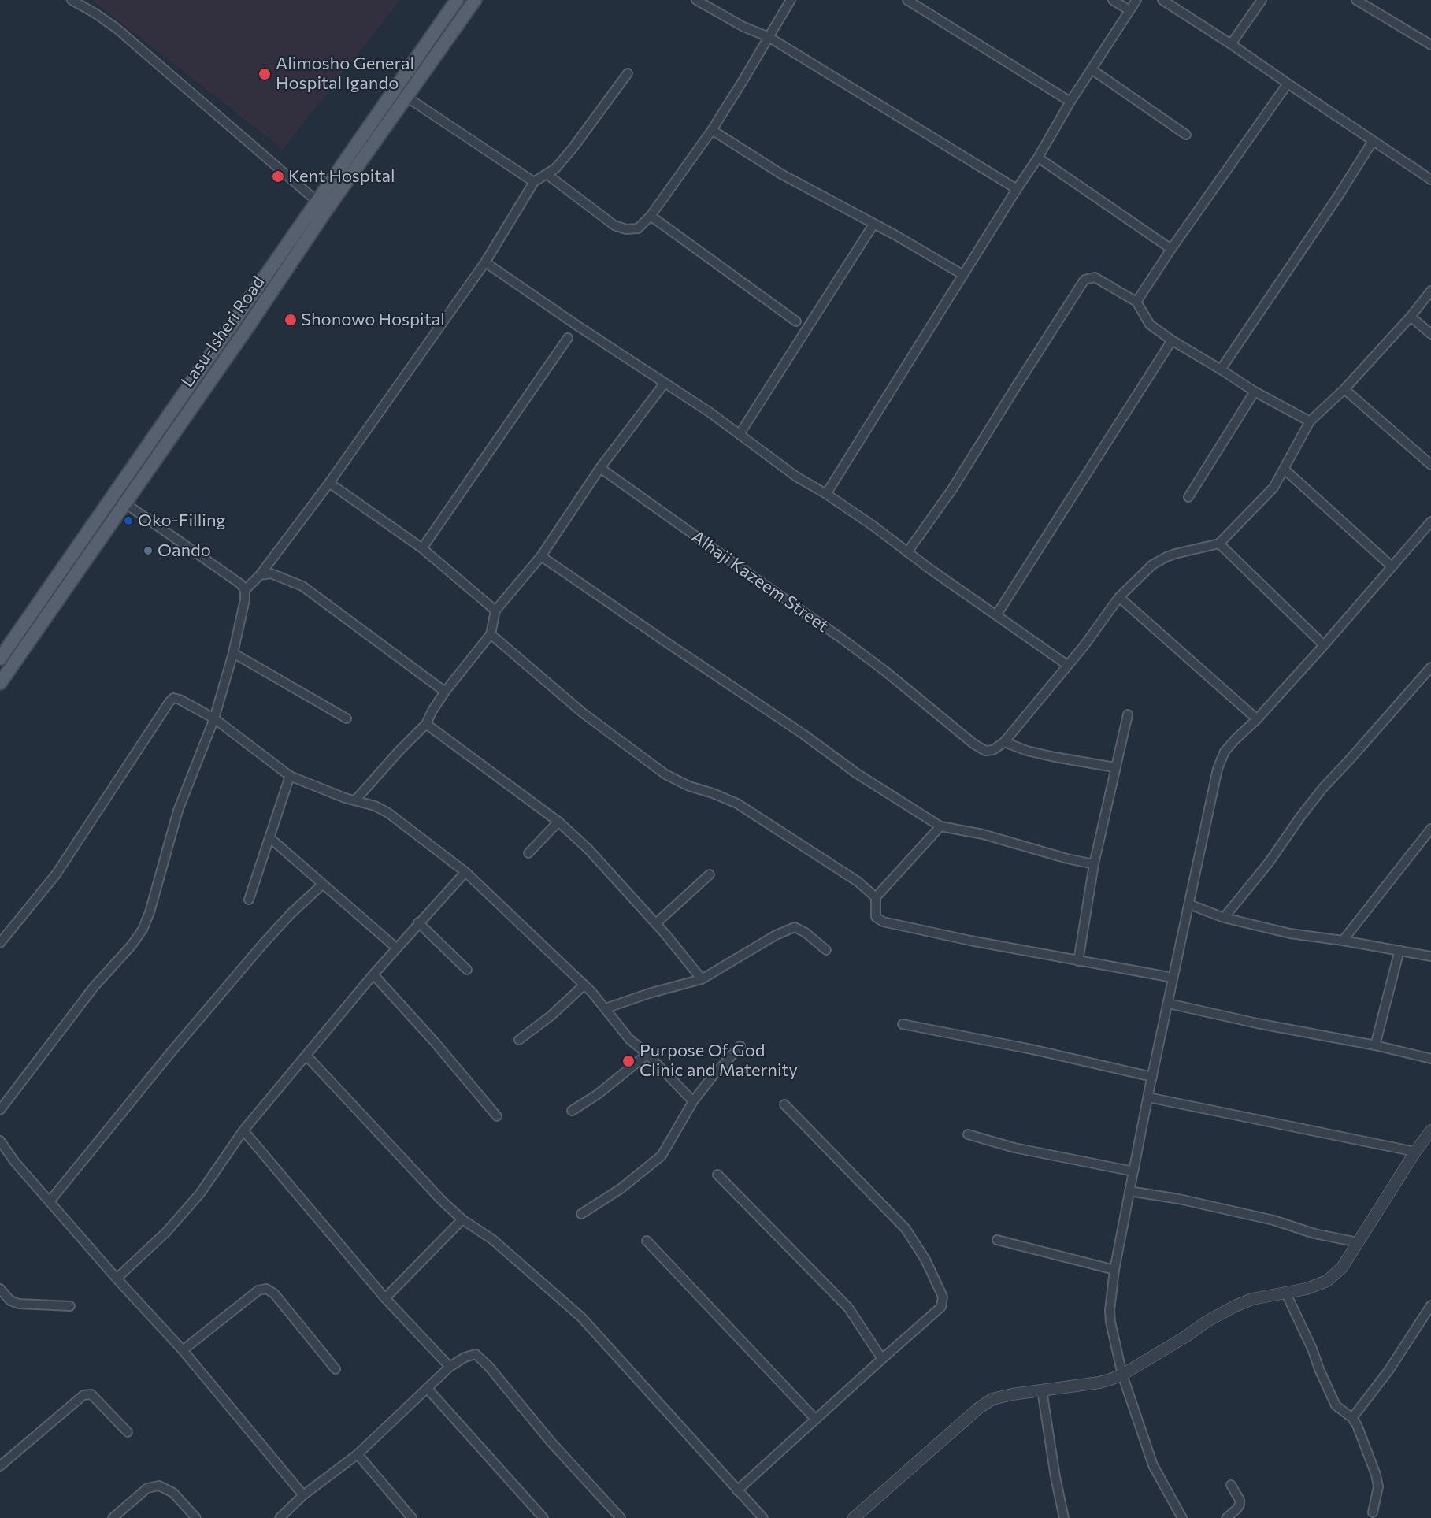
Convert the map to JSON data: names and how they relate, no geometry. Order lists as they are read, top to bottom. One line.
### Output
{"streets":{"main road":["Lasu-Isheri Road"],"street":["Alhaji Kazeem Street"]},"places":["Alimosho General Hospital Igando","Kent Hospital","Shonowo Hospital","Oko-Filling","Oando","Purpose Of God Clinic and Maternity"]}
